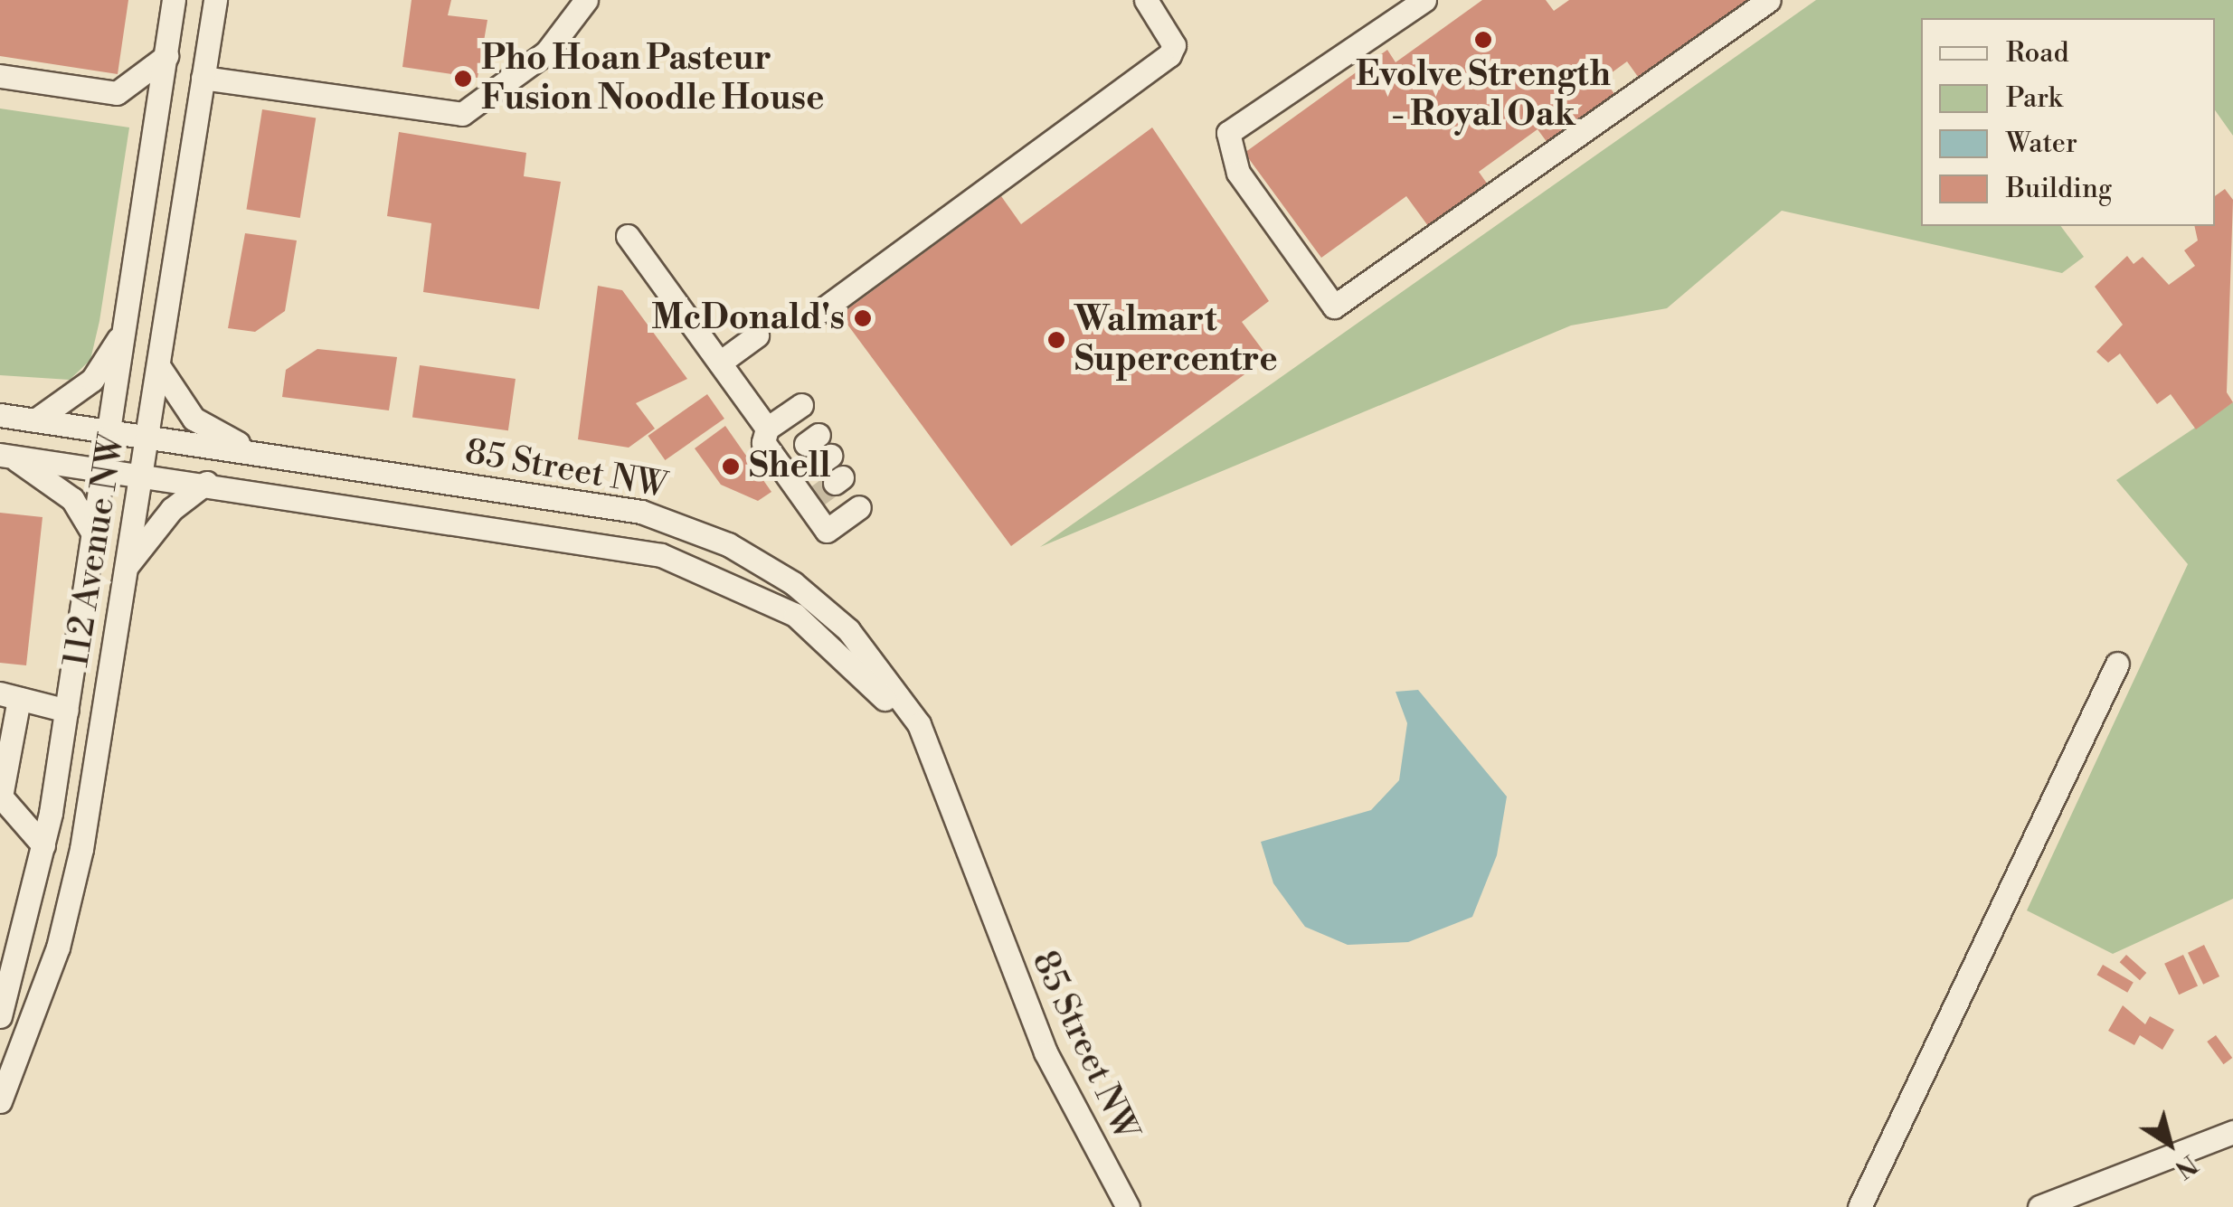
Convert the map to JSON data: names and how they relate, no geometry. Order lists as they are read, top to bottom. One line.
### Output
{"streets":{"street":["85 Street NW","112 Avenue NW"]},"crossings":[["85 Street NW","112 Avenue NW"]],"places":["Evolve Strength - Royal Oak","Pho Hoan Pasteur Fusion Noodle House","McDonald's","Walmart Supercentre","Shell"],"legend":["Road","Park","Water","Building"],"north":"bottom right"}
